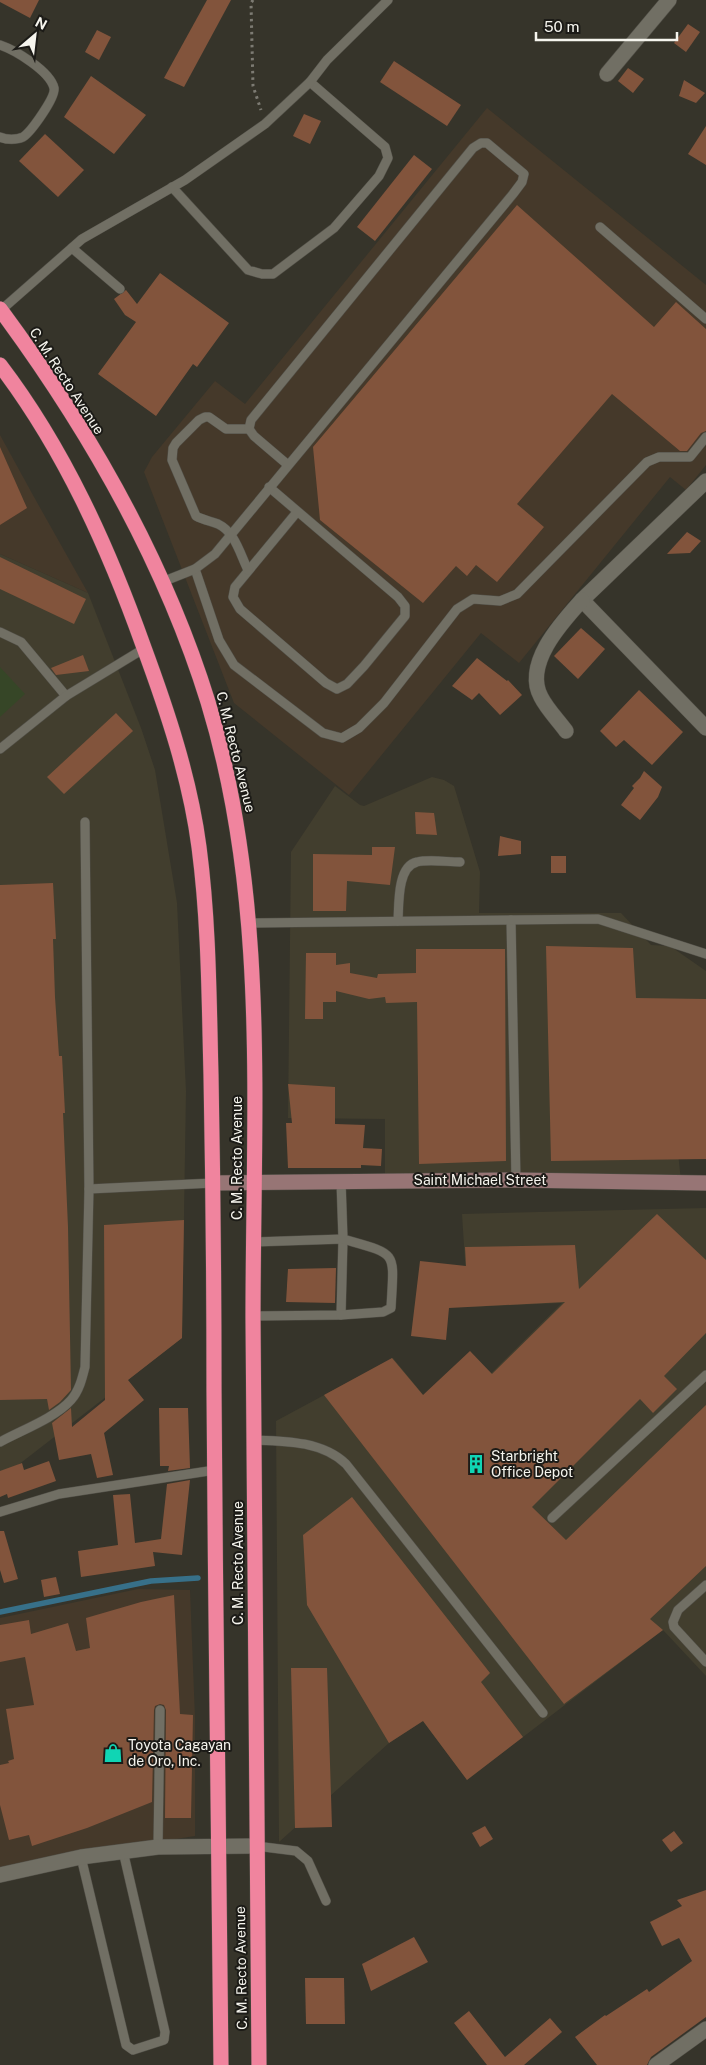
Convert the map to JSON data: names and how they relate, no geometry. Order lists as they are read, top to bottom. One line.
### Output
{"streets":{"highway":["C. M. Recto Avenue"],"street":["Saint Michael Street"]},"crossings":[["C. M. Recto Avenue","Saint Michael Street"]],"places":{"building":["Starbright Office Depot"],"shop":["Toyota Cagayan de Oro, Inc."]},"scale_bar":"50 m","north":"top right"}
